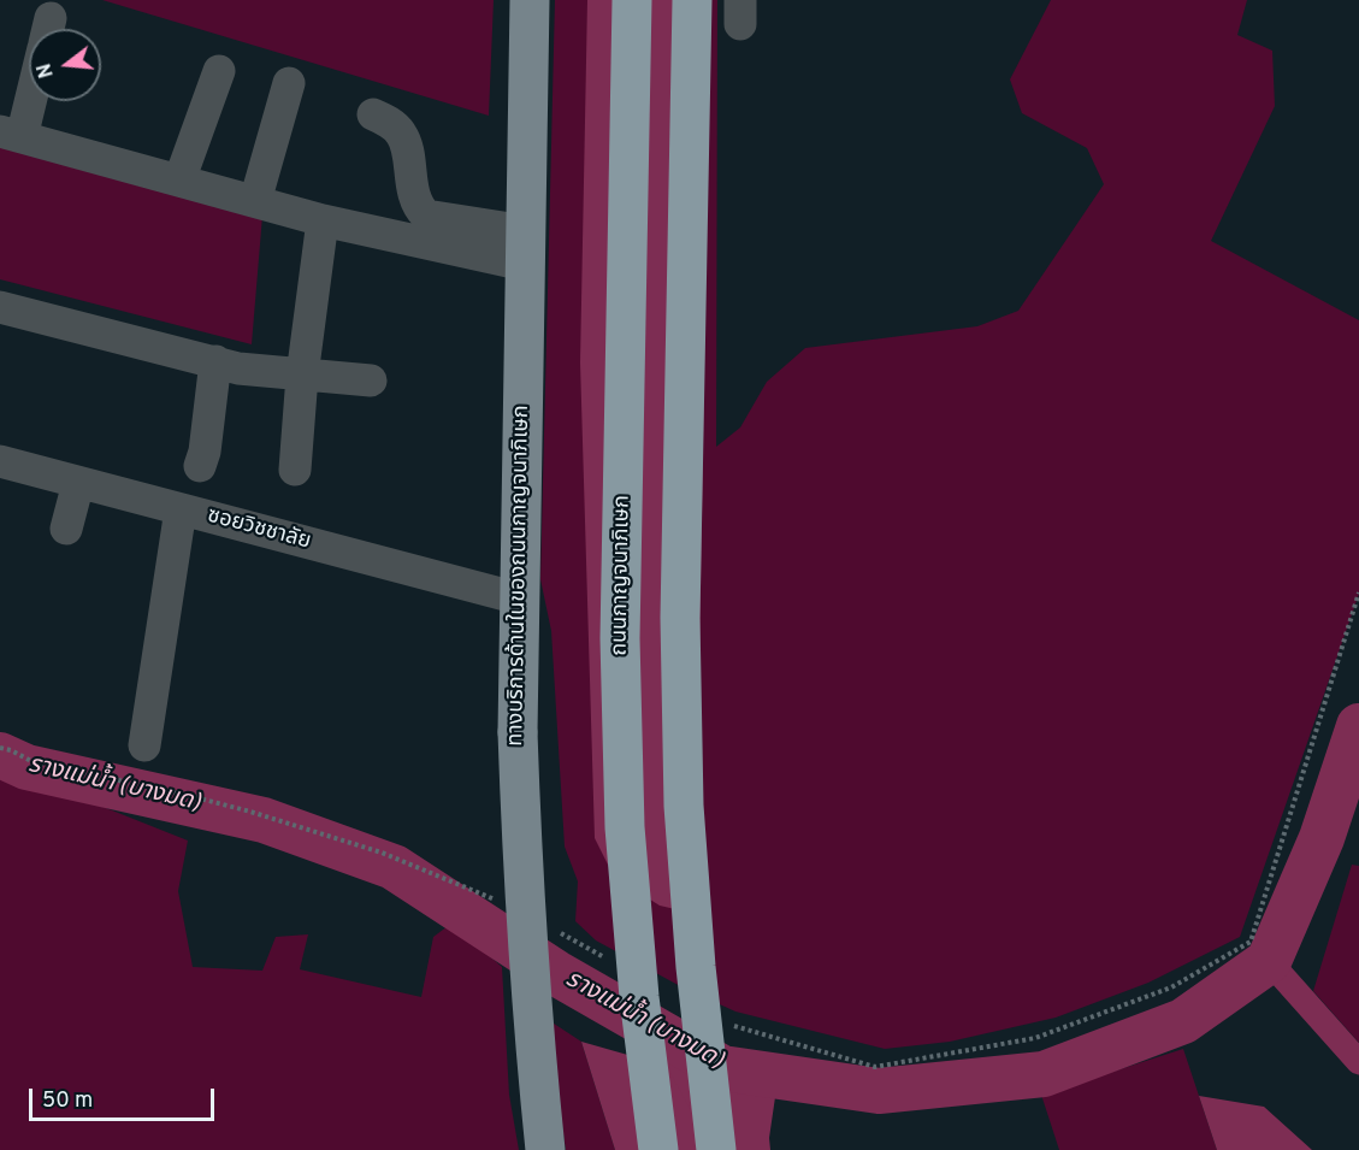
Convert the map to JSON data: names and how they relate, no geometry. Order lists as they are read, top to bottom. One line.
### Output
{"streets":{"highway":["ถนนกาญจนาภิเษก"],"main road":["ทางบริการด้านในของถนนกาญจนาภิเษก"],"street":["ซอยวิชชาลัย"]},"crossings":[["ซอยวิชชาลัย","ทางบริการด้านในของถนนกาญจนาภิเษก"]],"water":["รางแม่น้ำ (บางมด)"],"scale_bar":"50 m","north":"left"}
